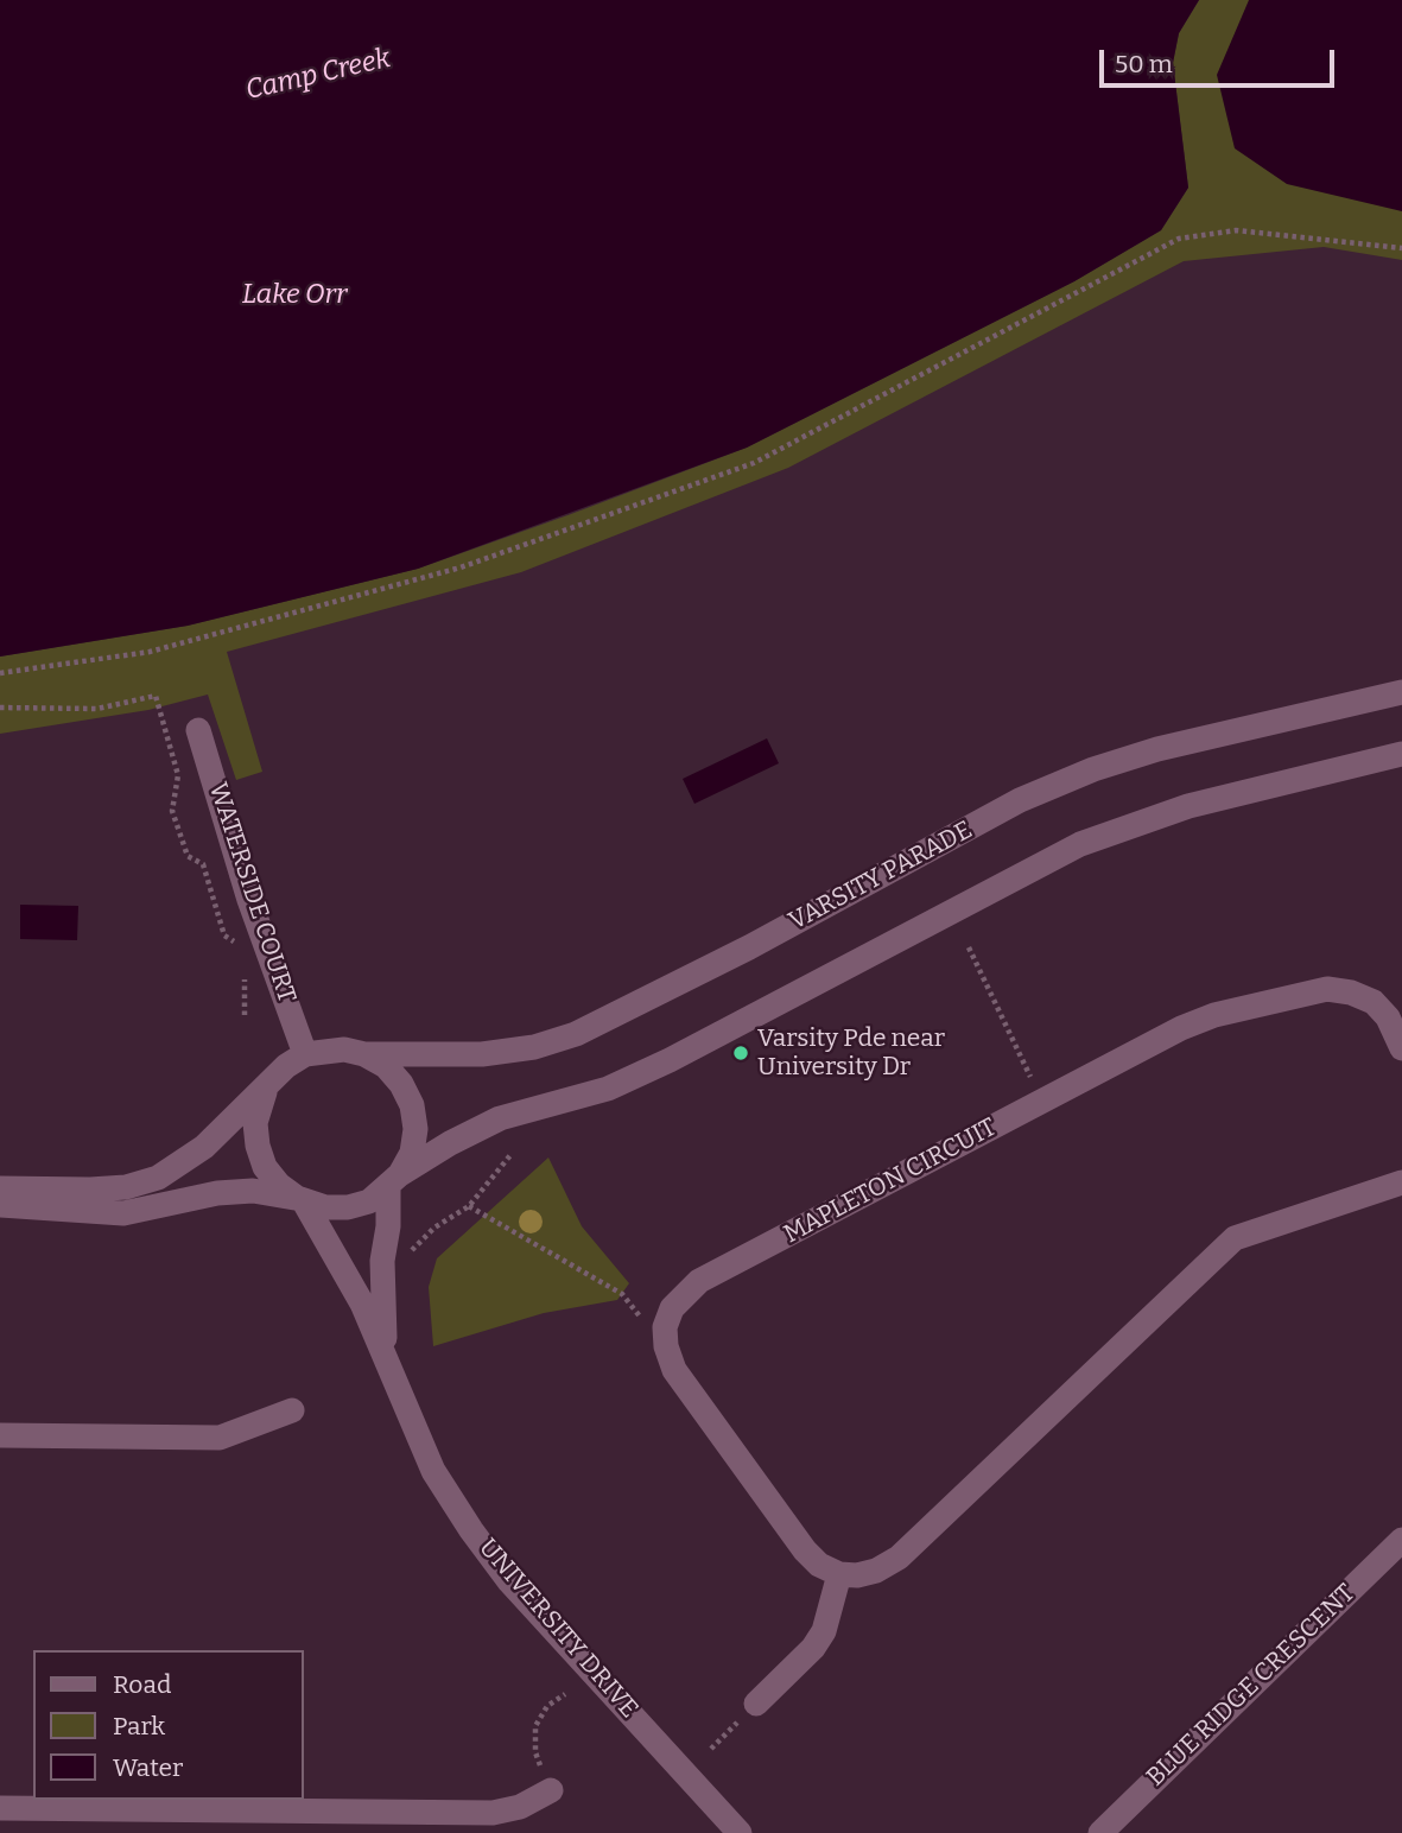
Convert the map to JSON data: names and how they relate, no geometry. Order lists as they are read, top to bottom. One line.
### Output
{"streets":{"street":["VARSITY PARADE","WATERSIDE COURT","MAPLETON CIRCUIT","UNIVERSITY DRIVE","BLUE RIDGE CRESCENT"]},"crossings":[["VARSITY PARADE","WATERSIDE COURT"],["VARSITY PARADE","UNIVERSITY DRIVE"],["WATERSIDE COURT","UNIVERSITY DRIVE"]],"water":["Camp Creek","Lake Orr"],"places":["Varsity Pde near University Dr"],"legend":["Road","Park","Water"],"scale_bar":"50 m"}
